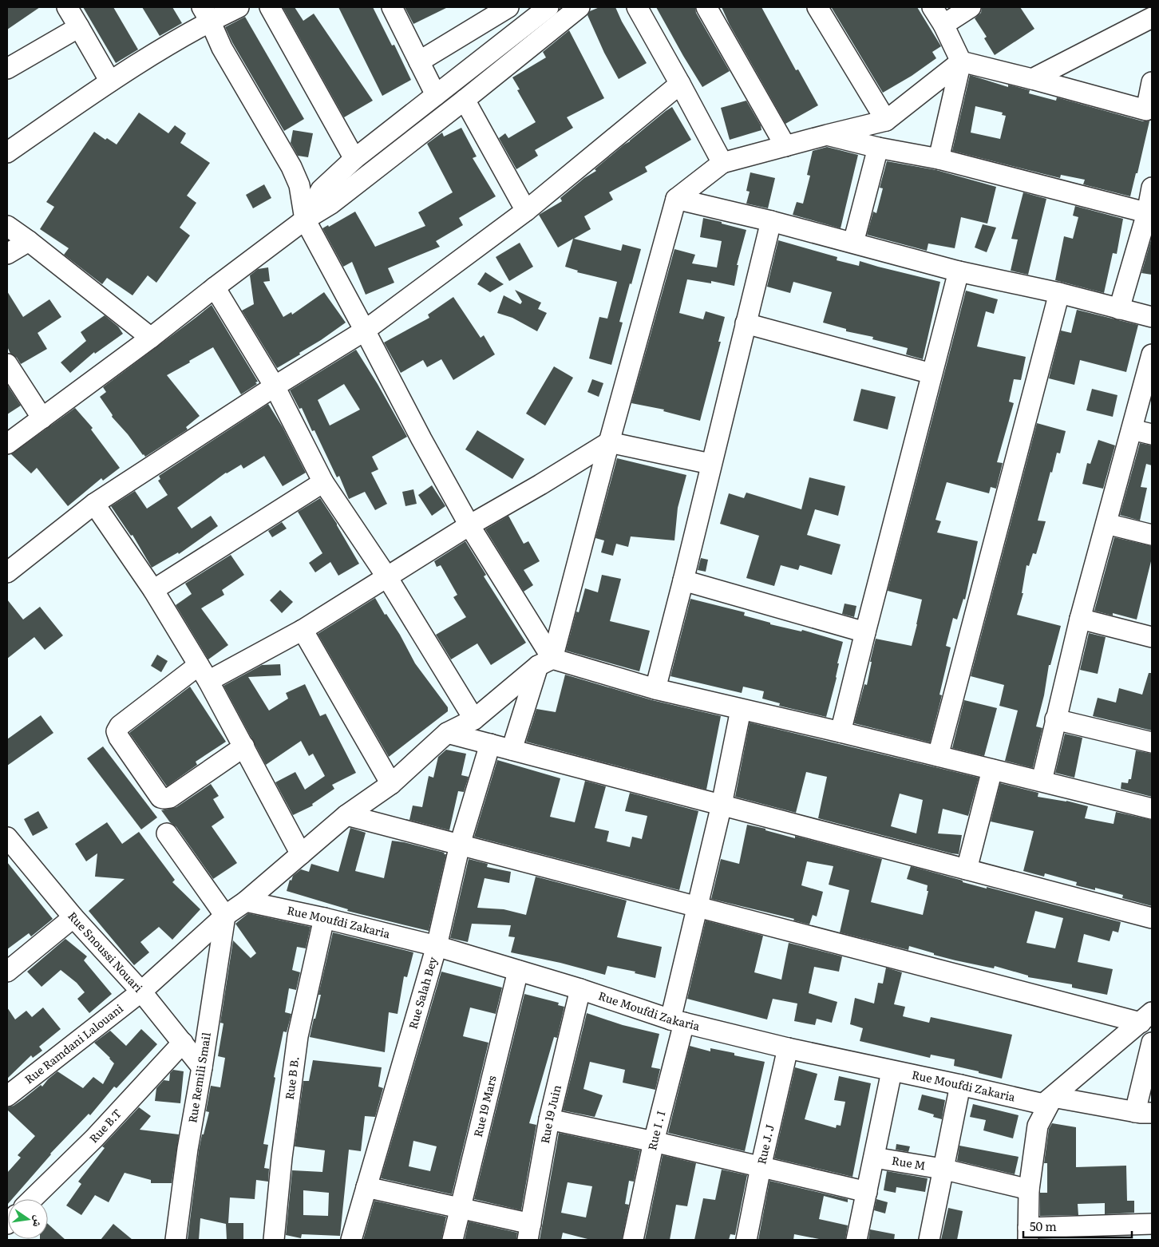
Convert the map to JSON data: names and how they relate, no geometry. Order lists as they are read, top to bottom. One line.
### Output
{"streets":{"street":["Rue Moufdi Zakaria","Rue Snoussi Nouari","Rue Salah Bey","Rue Ramdani Lalouani","Rue Remili Smail","Rue B B.","Rue 19 Mars","Rue 19 Juin","Rue B.T","Rue I . I","Rue J. J","Rue M"]},"crossings":[["Rue Moufdi Zakaria","Rue Salah Bey"],["Rue Moufdi Zakaria","Rue Ramdani Lalouani"],["Rue Moufdi Zakaria","Rue B B."],["Rue Moufdi Zakaria","Rue 19 Mars"],["Rue Moufdi Zakaria","Rue 19 Juin"],["Rue Moufdi Zakaria","Rue I . I"],["Rue Moufdi Zakaria","Rue J. J"],["Rue Snoussi Nouari","Rue Ramdani Lalouani"],["Rue Snoussi Nouari","Rue Remili Smail"],["Rue Snoussi Nouari","Rue B.T"],["Rue Ramdani Lalouani","Rue Remili Smail"]],"scale_bar":"50 m","north":"right"}
